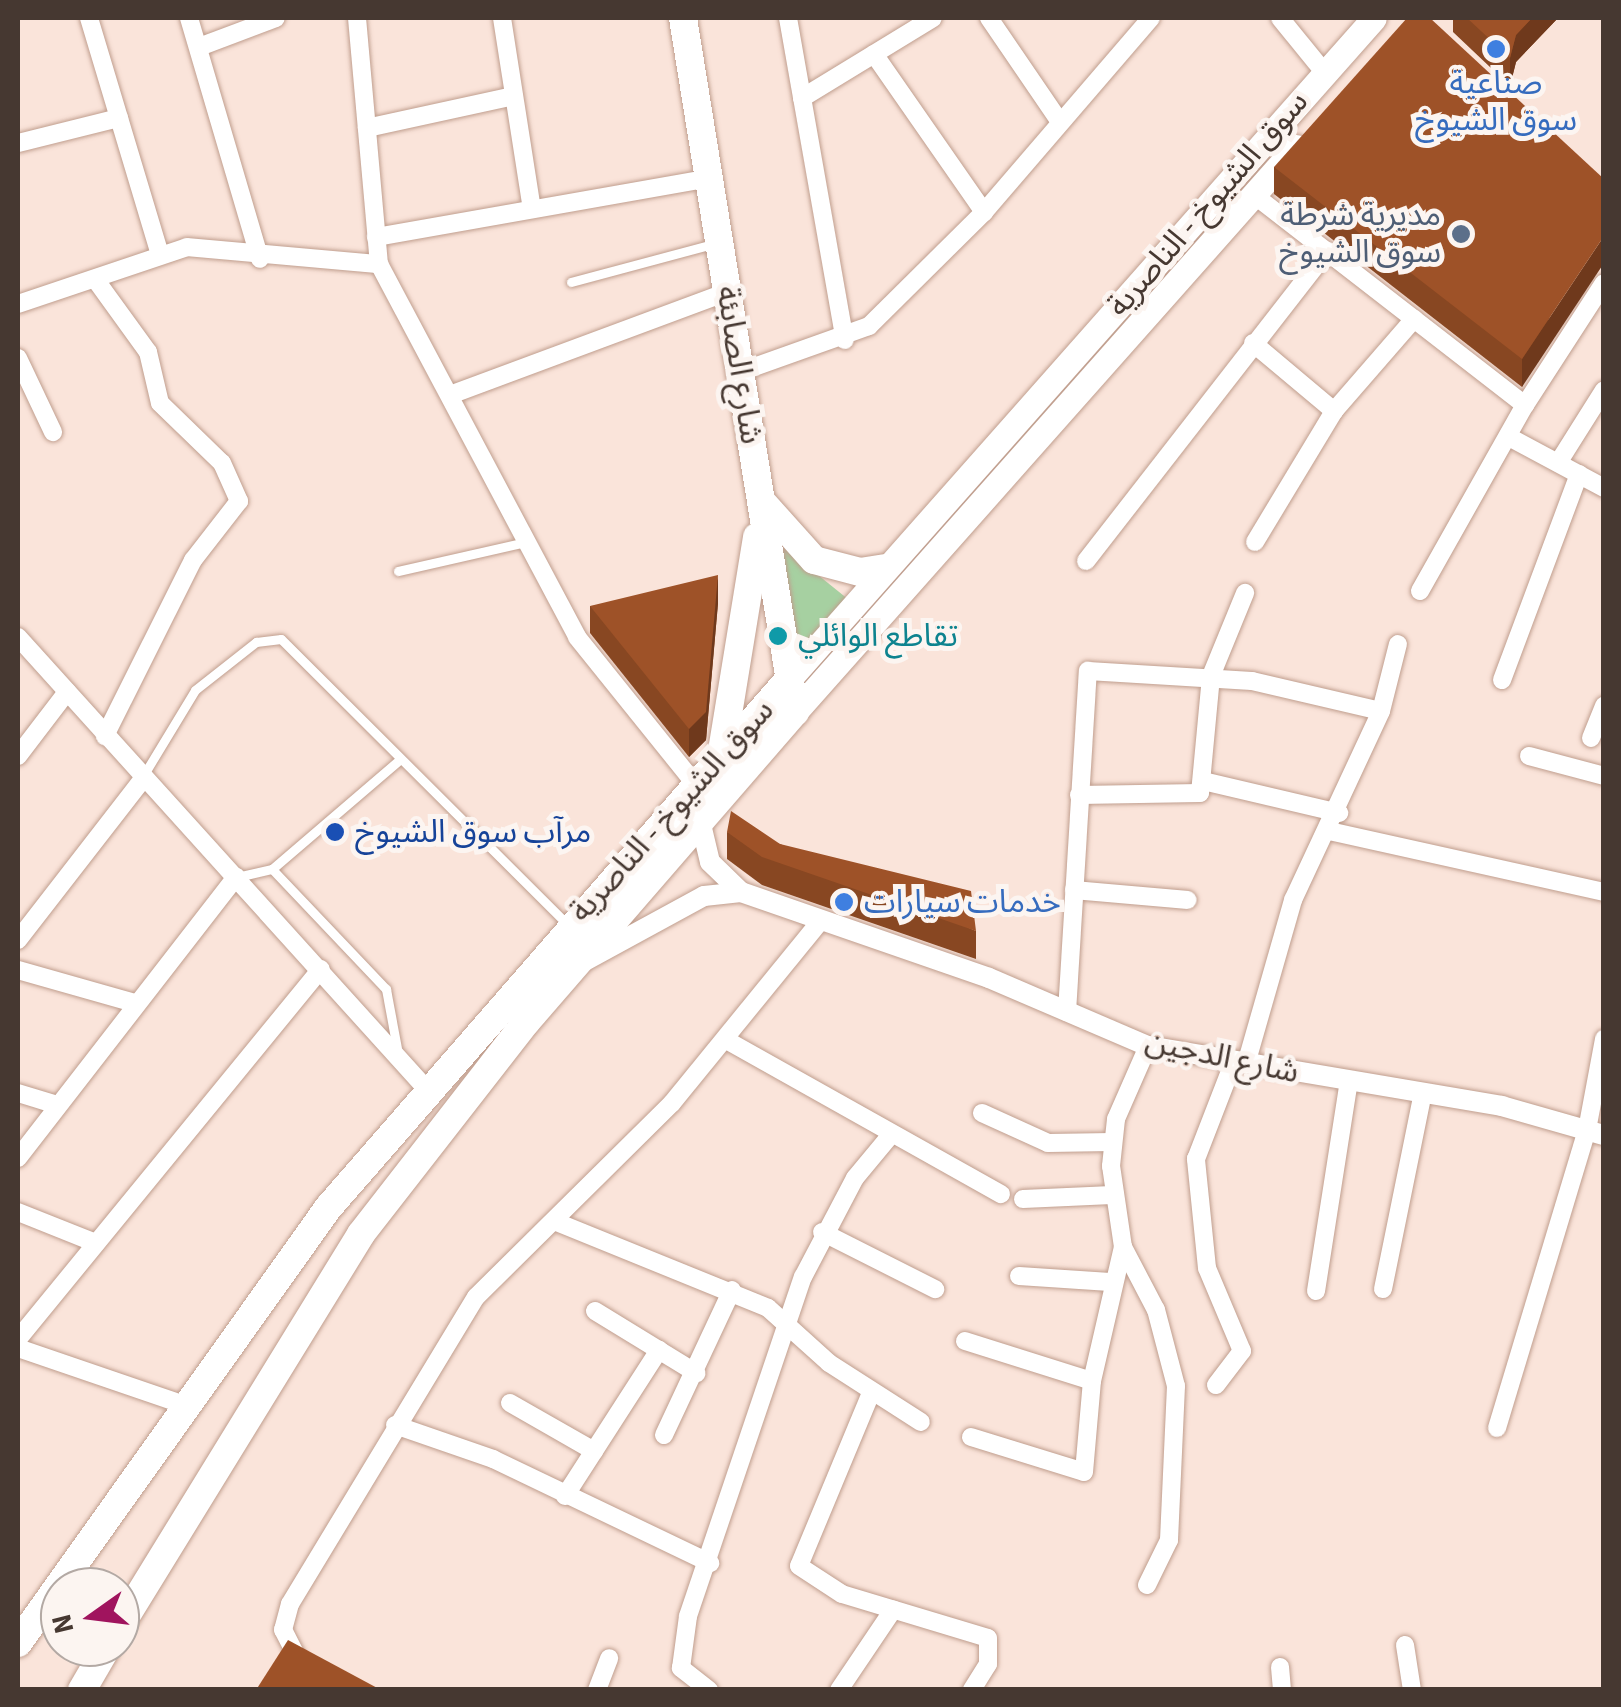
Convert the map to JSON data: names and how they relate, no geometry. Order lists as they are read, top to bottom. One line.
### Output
{"streets":{"main road":["سوق الشيوخ - الناصرية","شارع الصابئة"],"street":["شارع الدجين"]},"crossings":[["سوق الشيوخ - الناصرية","شارع الصابئة"],["سوق الشيوخ - الناصرية","شارع الدجين"]],"places":["صناعية سوق الشيوخ","مديرية شرطة سوق الشيوخ","تقاطع الوائلي","مرآب سوق الشيوخ","خدمات سيارات"],"north":"left"}
